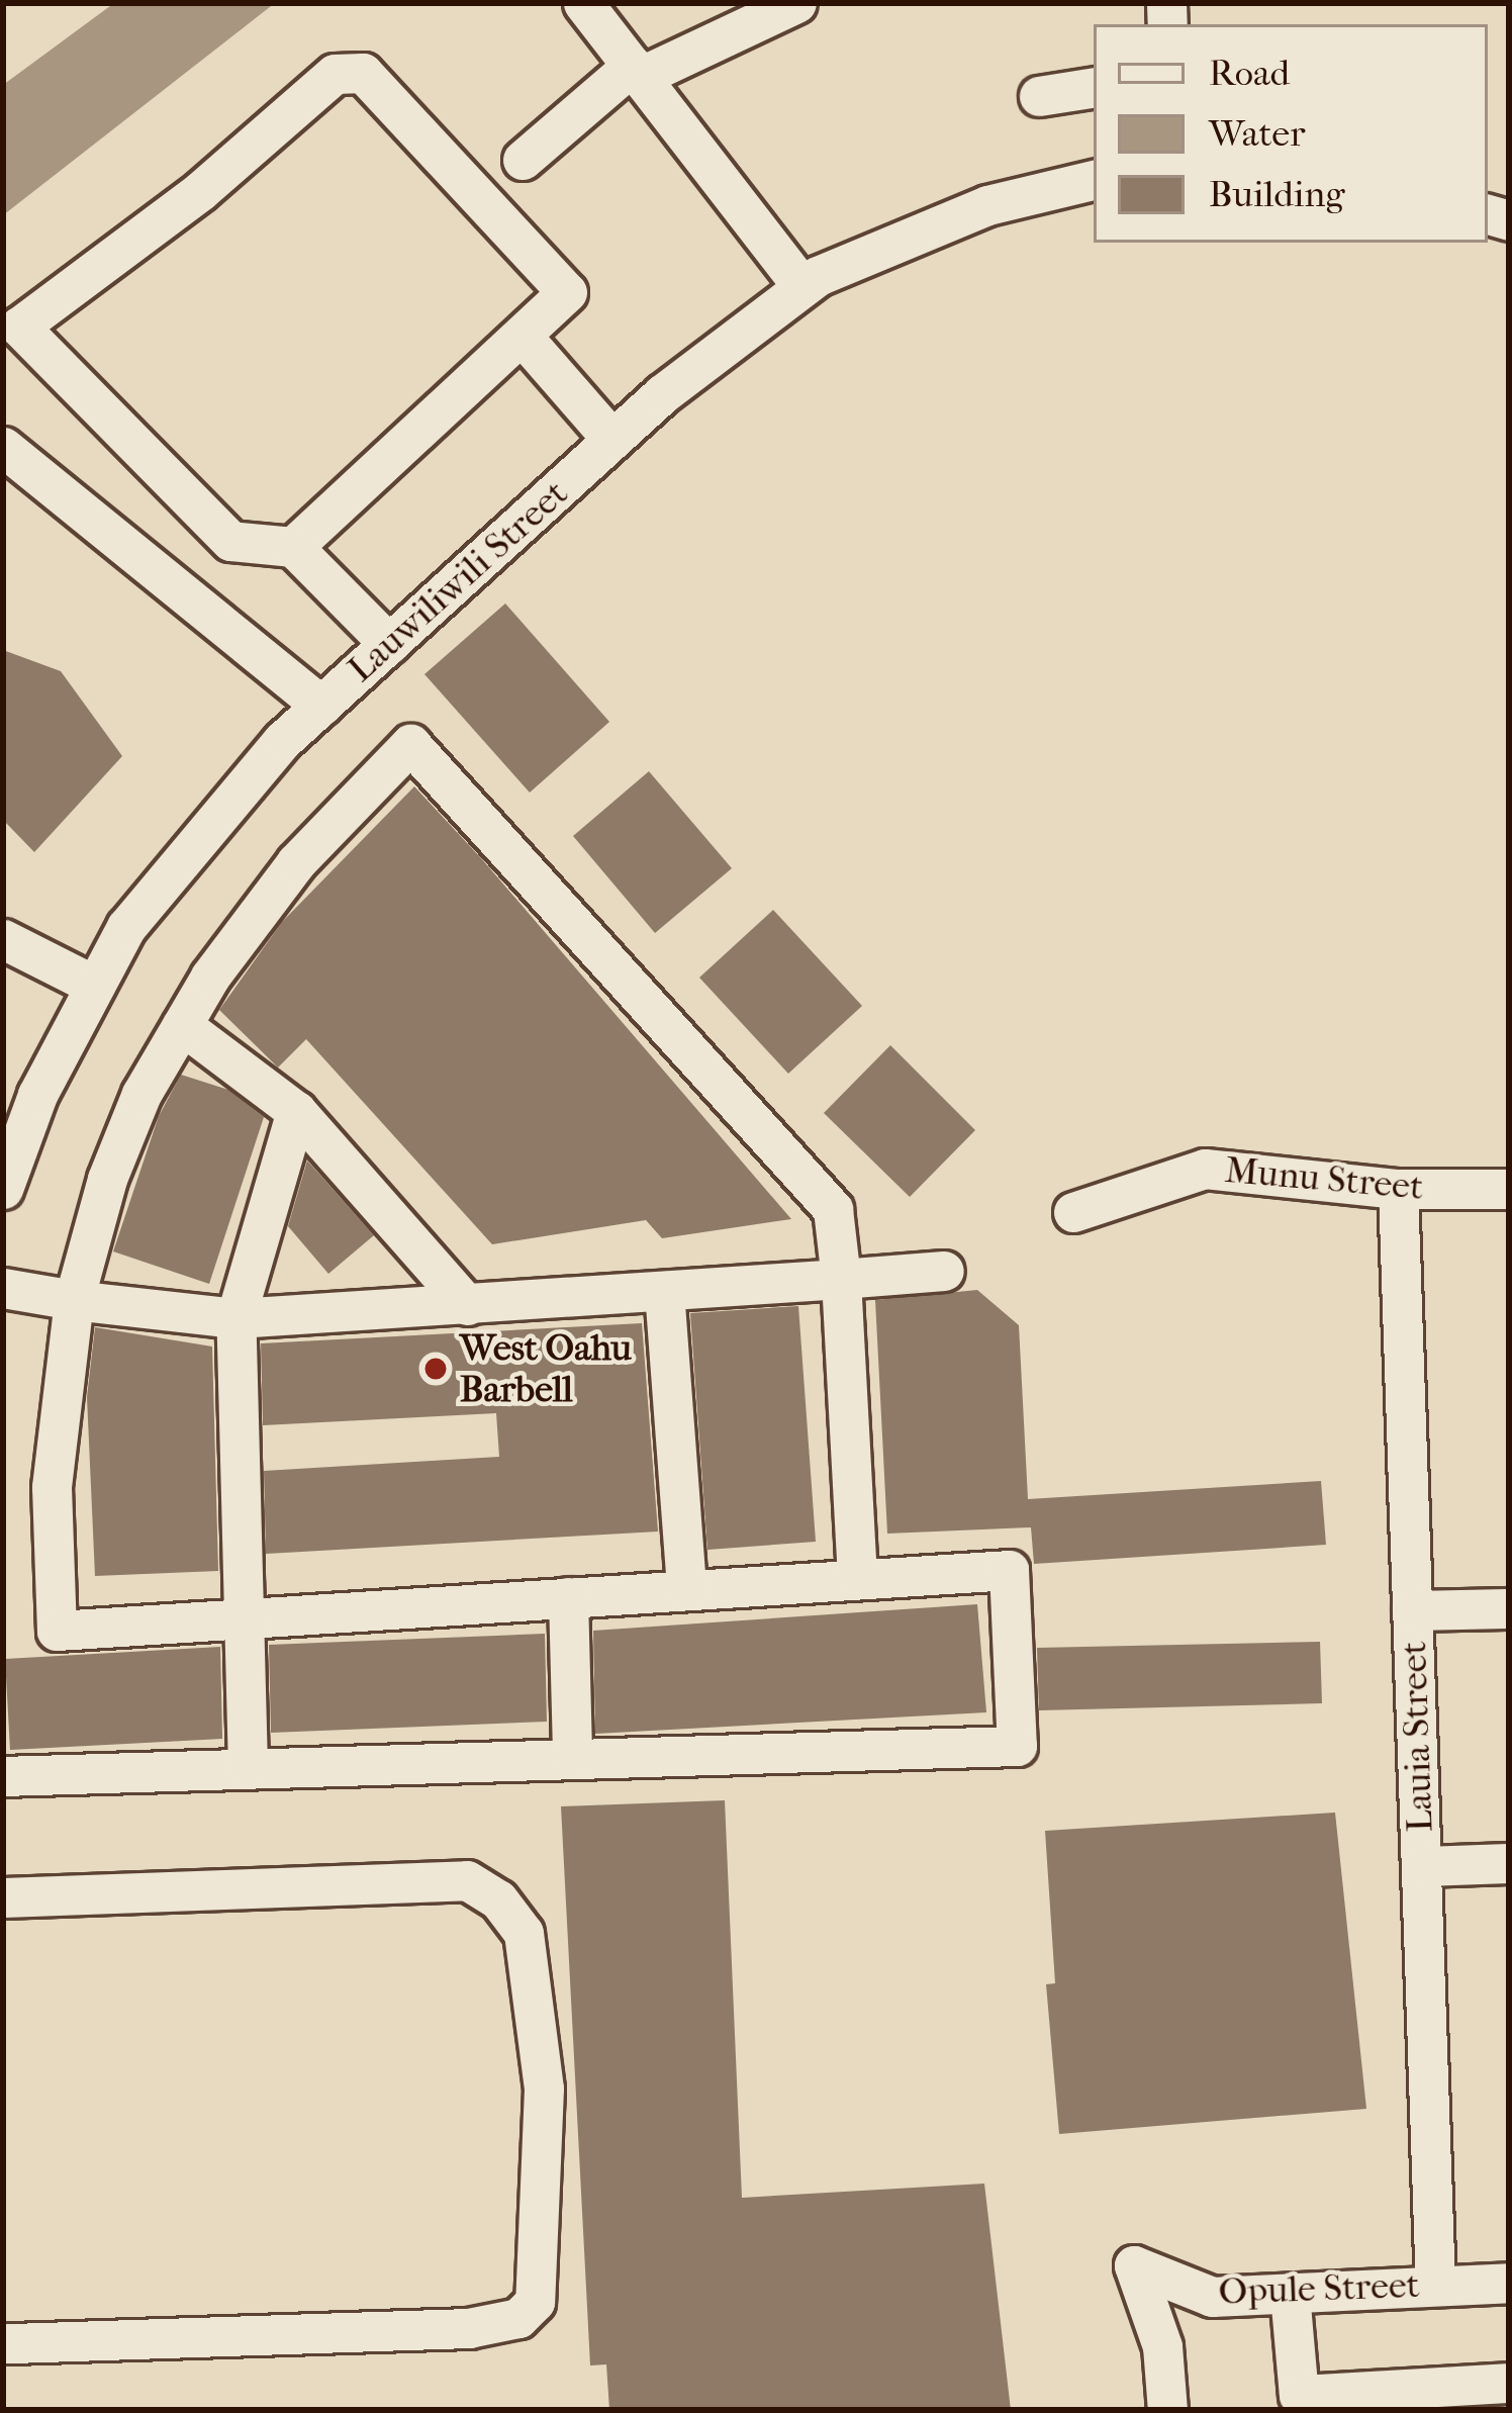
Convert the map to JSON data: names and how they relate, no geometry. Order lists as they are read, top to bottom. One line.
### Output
{"streets":{"street":["Lauwiliwili Street","Munu Street","Lauia Street","Opule Street"]},"crossings":[["Munu Street","Lauia Street"],["Lauia Street","Opule Street"]],"places":["West Oahu Barbell"],"legend":["Road","Water","Building"]}
